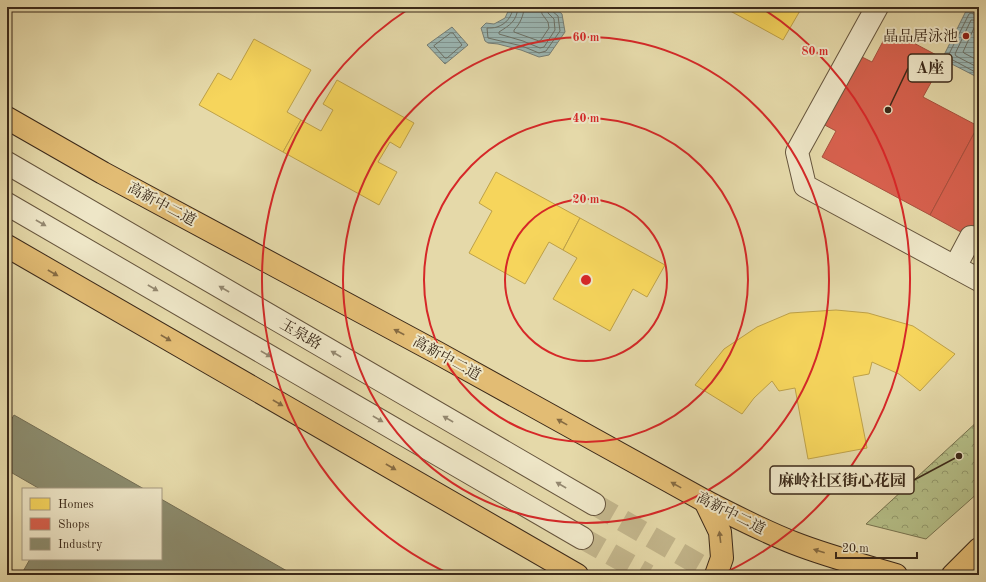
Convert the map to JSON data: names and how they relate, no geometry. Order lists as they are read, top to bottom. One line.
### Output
{"streets":{"main road":["高新中二道"],"street":["玉泉路"]},"places":["晶品居泳池","A座","麻岭社区街心花园"],"legend":["Homes","Shops","Industry"],"scale_bar":"20 m","rings":["60 m","80 m","40 m","20 m"]}
